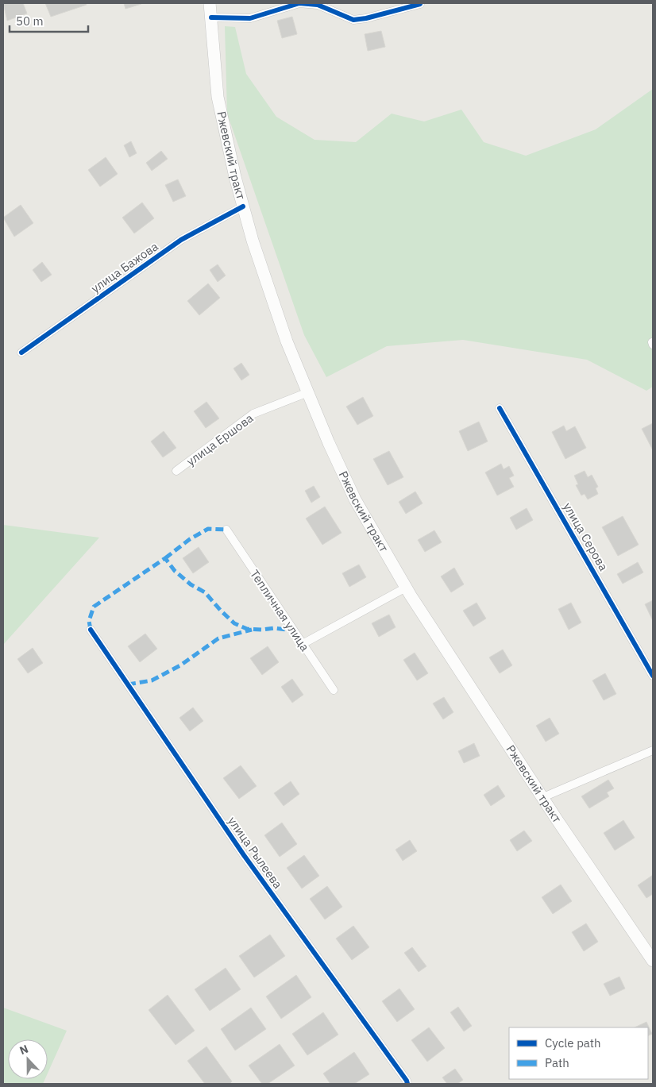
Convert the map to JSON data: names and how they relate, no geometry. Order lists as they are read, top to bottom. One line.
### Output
{"streets":{"main road":["Ржевский тракт"],"street":["улица Бажова","улица Ершова","улица Серова","Тепличная улица","улица Рылеева"]},"crossings":[["Ржевский тракт","улица Бажова"],["Ржевский тракт","улица Ершова"]],"legend":["Cycle path","Path"],"scale_bar":"50 m","north":"top"}
